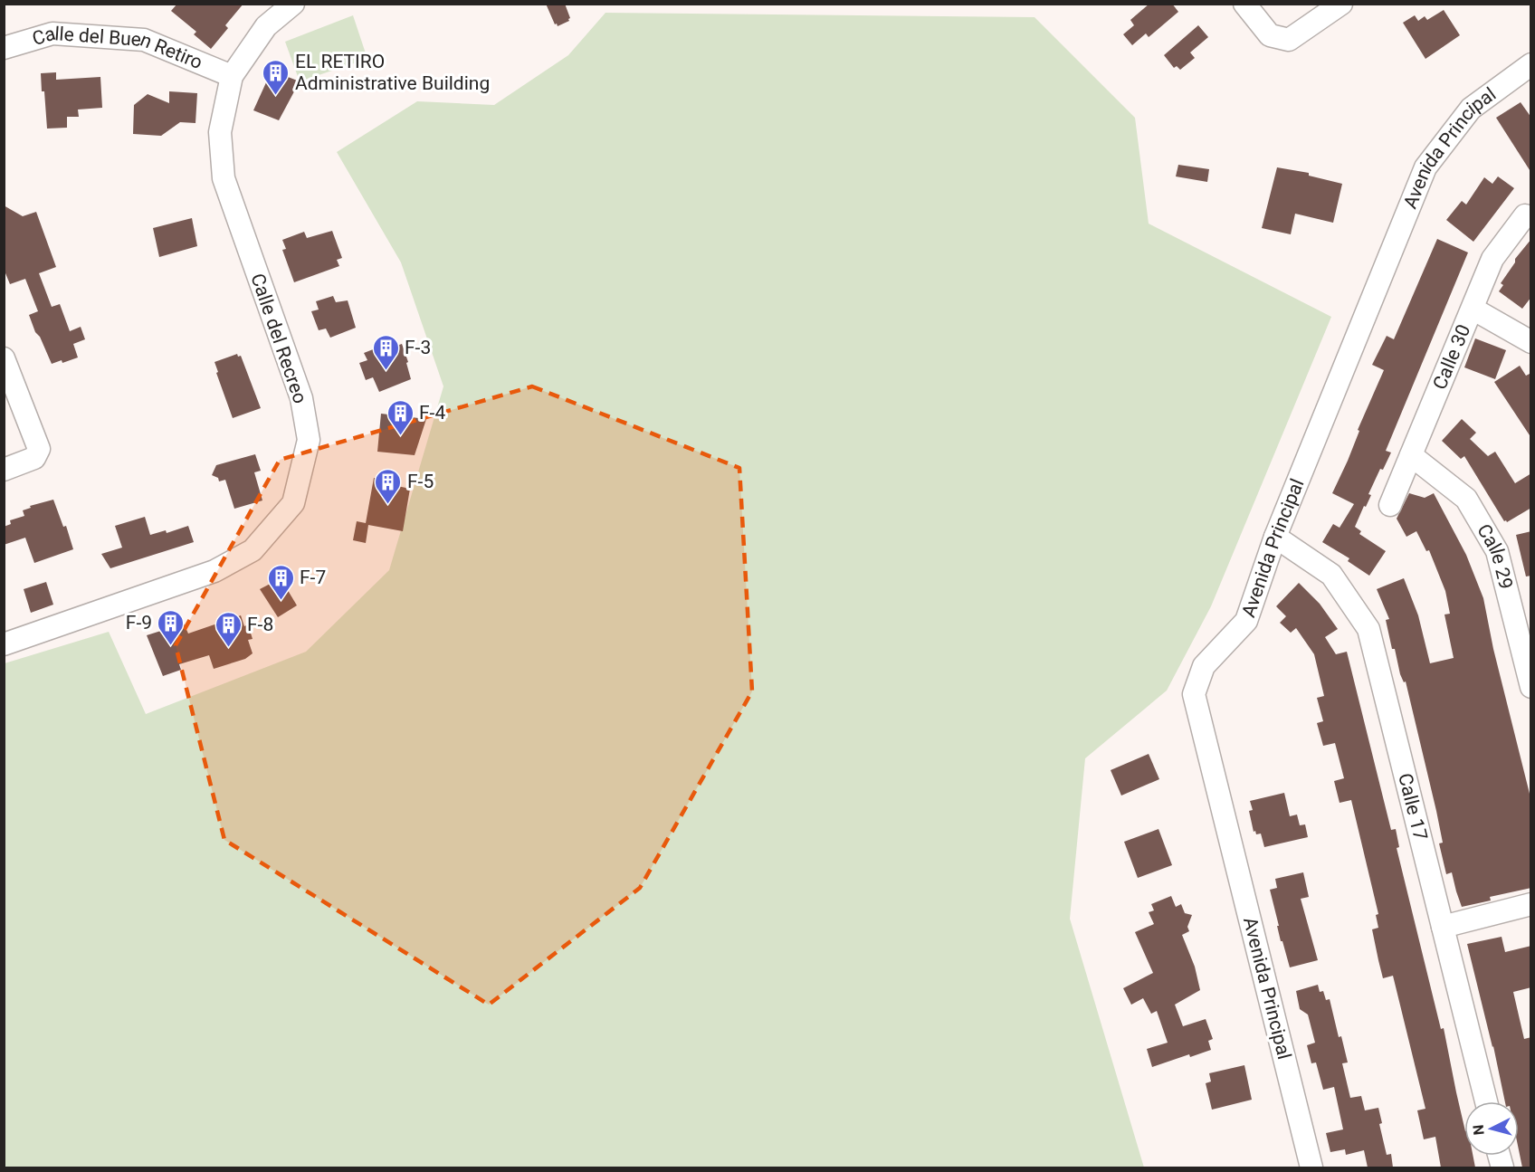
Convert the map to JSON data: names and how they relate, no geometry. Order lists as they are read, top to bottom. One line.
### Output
{"streets":{"street":["Calle del Buen Retiro","Avenida Principal","Calle del Recreo","Calle 30","Calle 29","Calle 17"]},"crossings":[["Calle del Buen Retiro","Calle del Recreo"],["Avenida Principal","Calle 17"],["Calle 30","Calle 29"]],"places":{"building":["EL RETIRO Administrative Building","F-3","F-4","F-5","F-7","F-9","F-8"]},"north":"left"}
